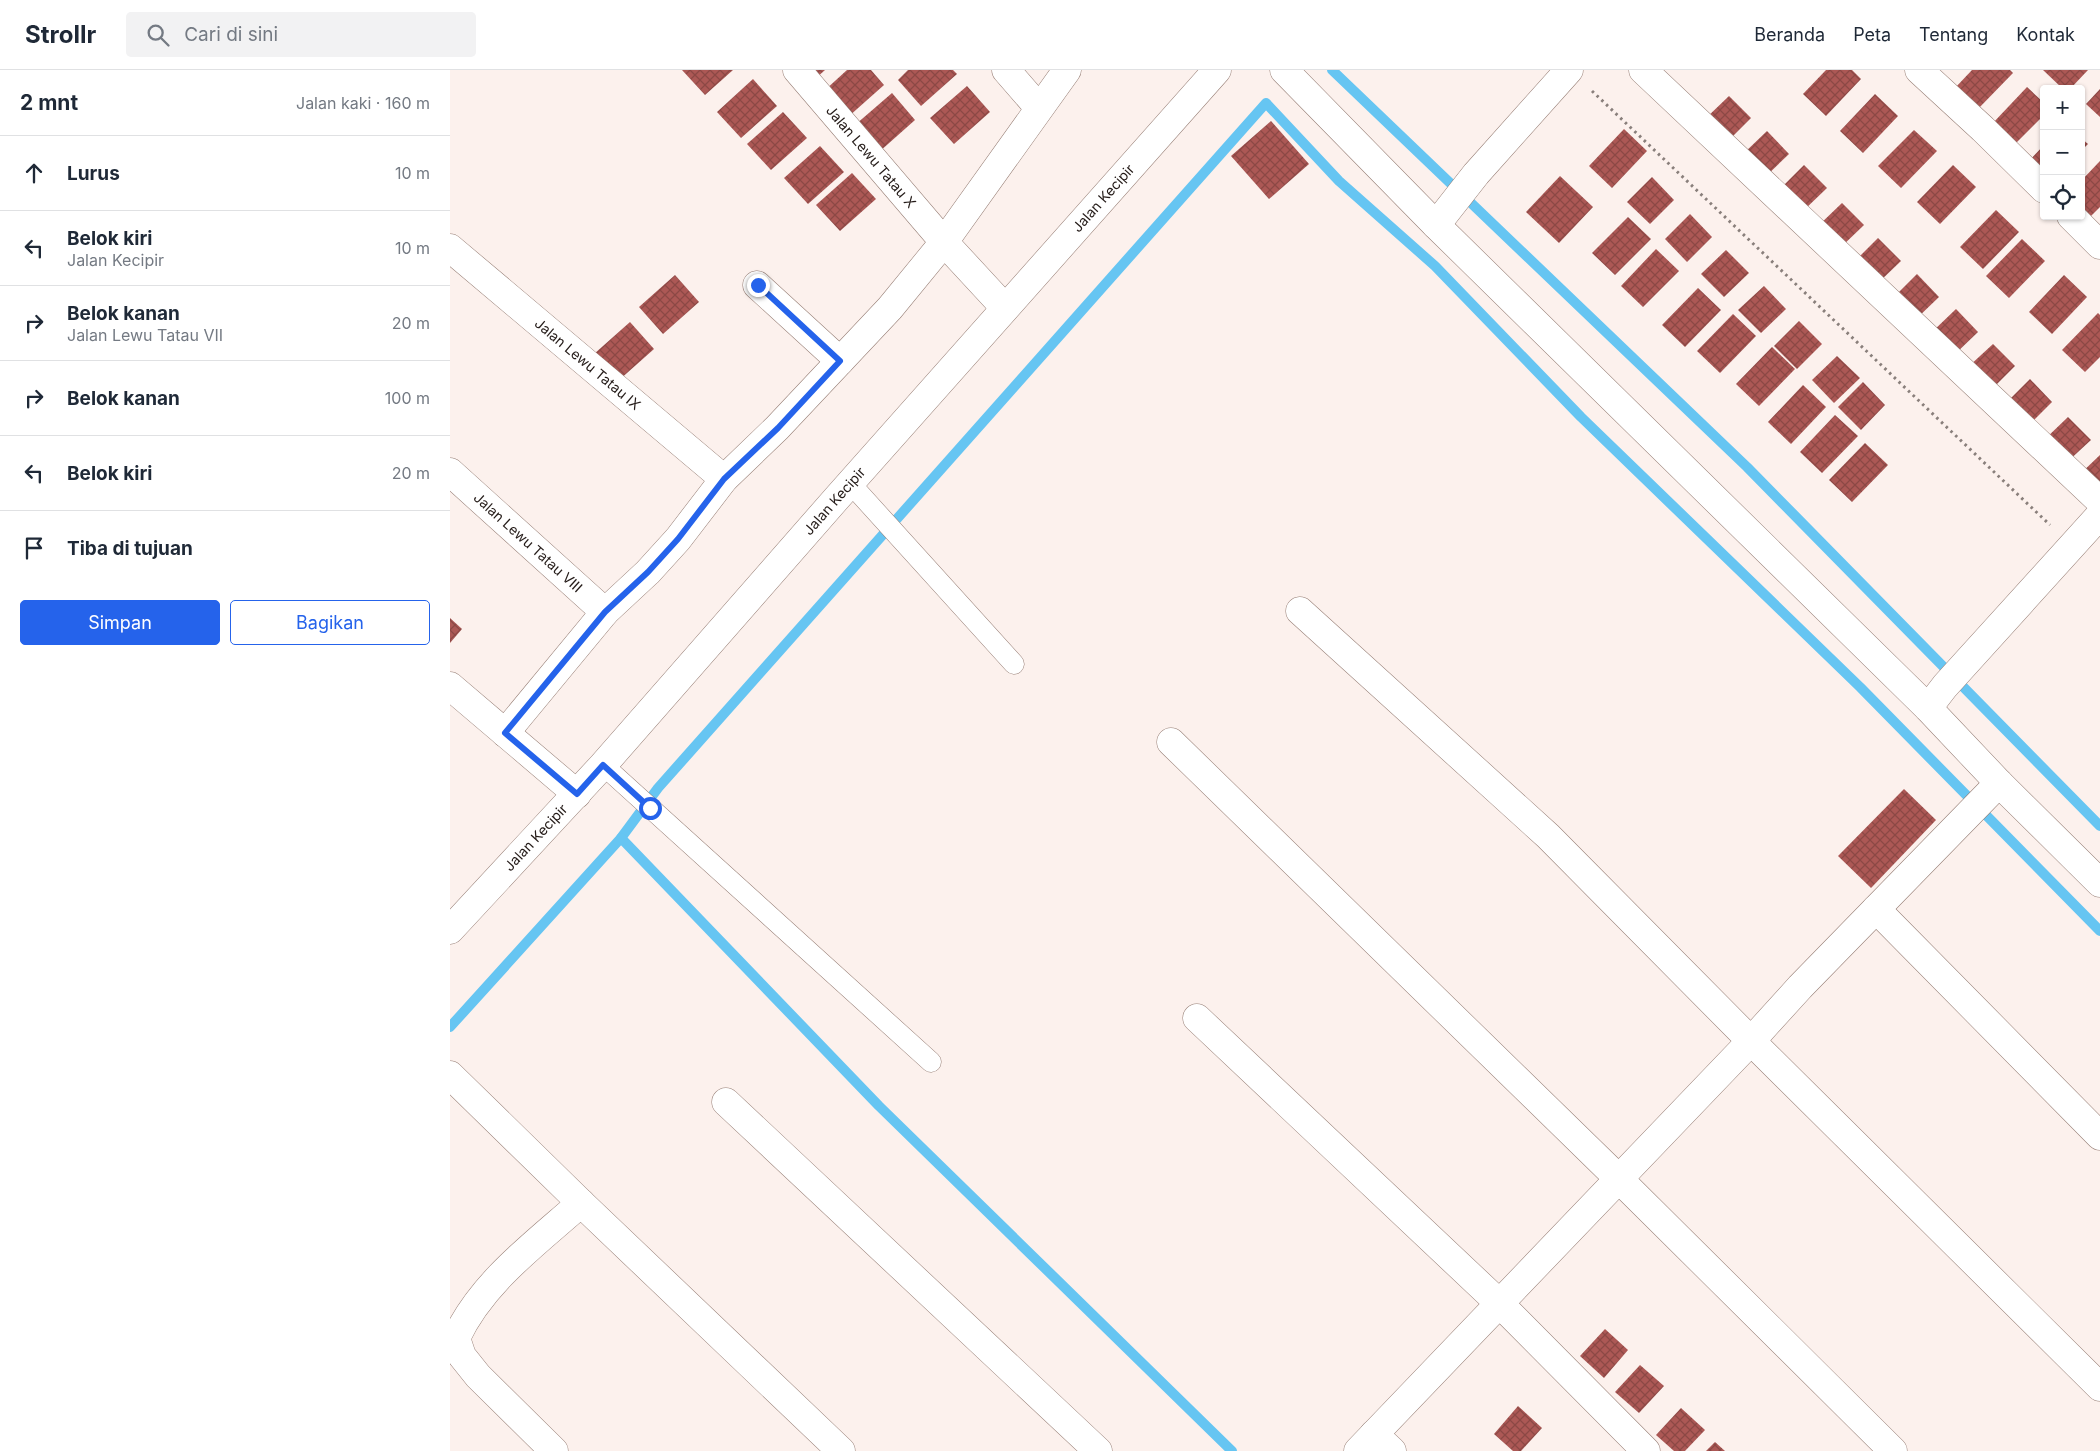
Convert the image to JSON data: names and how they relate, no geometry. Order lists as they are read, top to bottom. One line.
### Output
{"streets":{"street":["Jalan Lewu Tatau X","Jalan Kecipir","Jalan Lewu Tatau IX","Jalan Lewu Tatau VIII"]},"crossings":[["Jalan Lewu Tatau X","Jalan Kecipir"]],"page":{"header":"Strollr","search":"Cari di sini","nav":["Beranda","Peta","Tentang","Kontak"],"heading":["2 mnt","Jalan kaki · 160 m"],"map_buttons":["+","−"],"list":[["Lurus","10 m"],["Belok kiri","Jalan Kecipir","10 m"],["Belok kanan","Jalan Lewu Tatau VII","20 m"],["Belok kanan","100 m"],["Belok kiri","20 m"],"Tiba di tujuan"],"buttons":["Simpan","Bagikan"]}}
